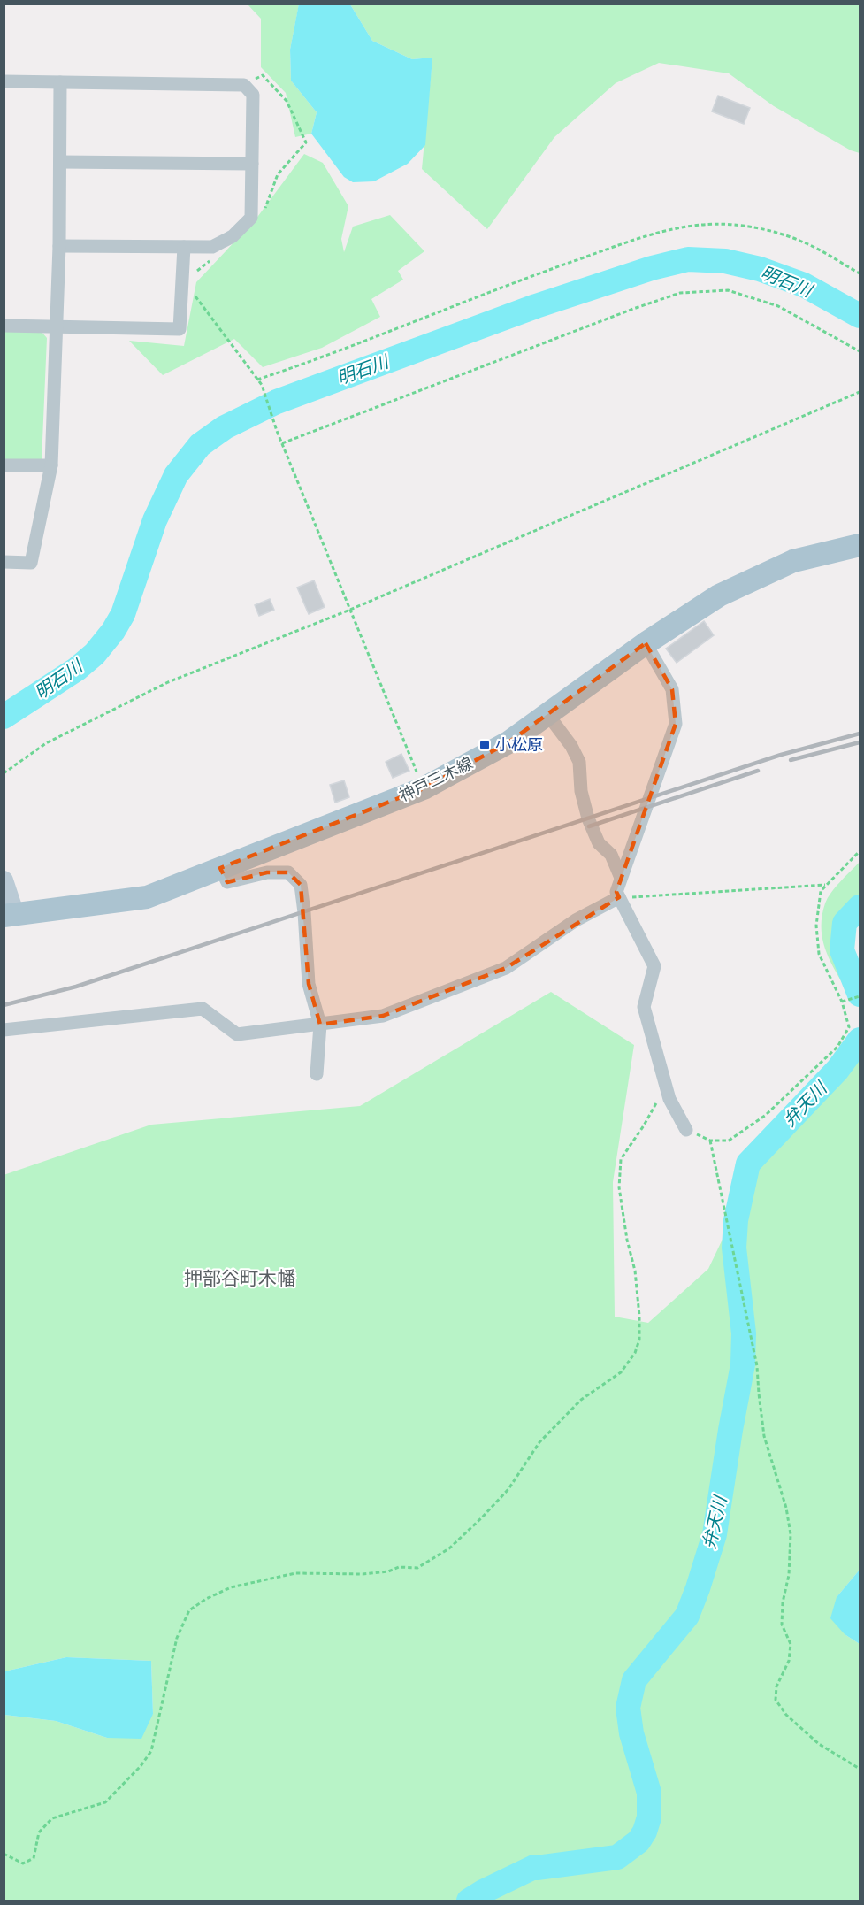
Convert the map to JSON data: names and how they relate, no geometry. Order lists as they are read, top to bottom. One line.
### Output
{"streets":{"main road":["神戸三木線"]},"districts":["押部谷町木幡"],"water":["明石川","弁天川"],"places":{"transit":["小松原"]}}
